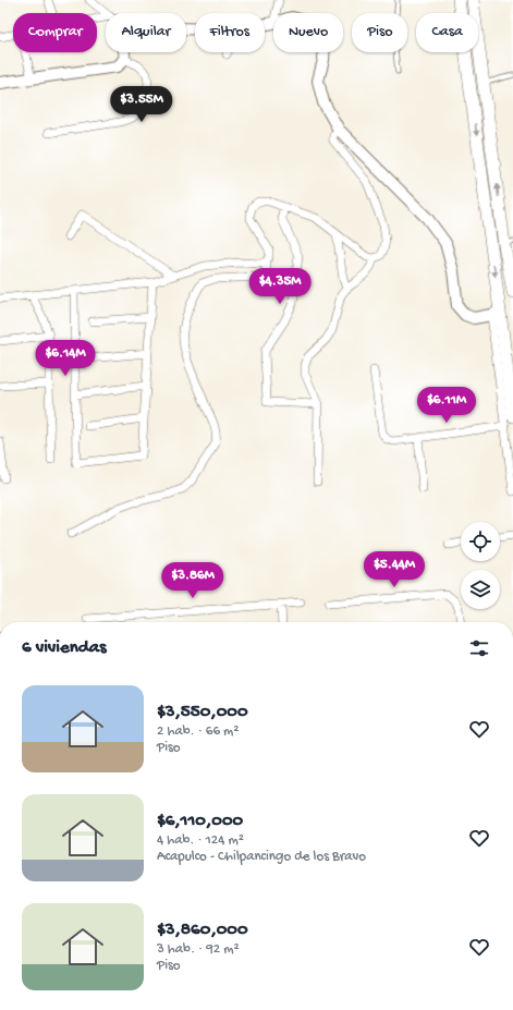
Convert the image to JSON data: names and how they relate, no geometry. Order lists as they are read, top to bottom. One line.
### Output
{"page":{"chip":["Comprar","Alquilar","Filtros","Nuevo","Piso","Casa"],"price":["$3.55M","$4.35M","$6.14M","$6.11M","$5.44M","$3.86M"],"heading":"6 viviendas","list":[{"name":"$3,550,000","note":"2 hab. · 66 m² · Piso"},{"name":"$6,110,000","note":"4 hab. · 124 m² · Acapulco - Chilpancingo de los Bravo"},{"name":"$3,860,000","note":"3 hab. · 92 m² · Piso"}]}}
